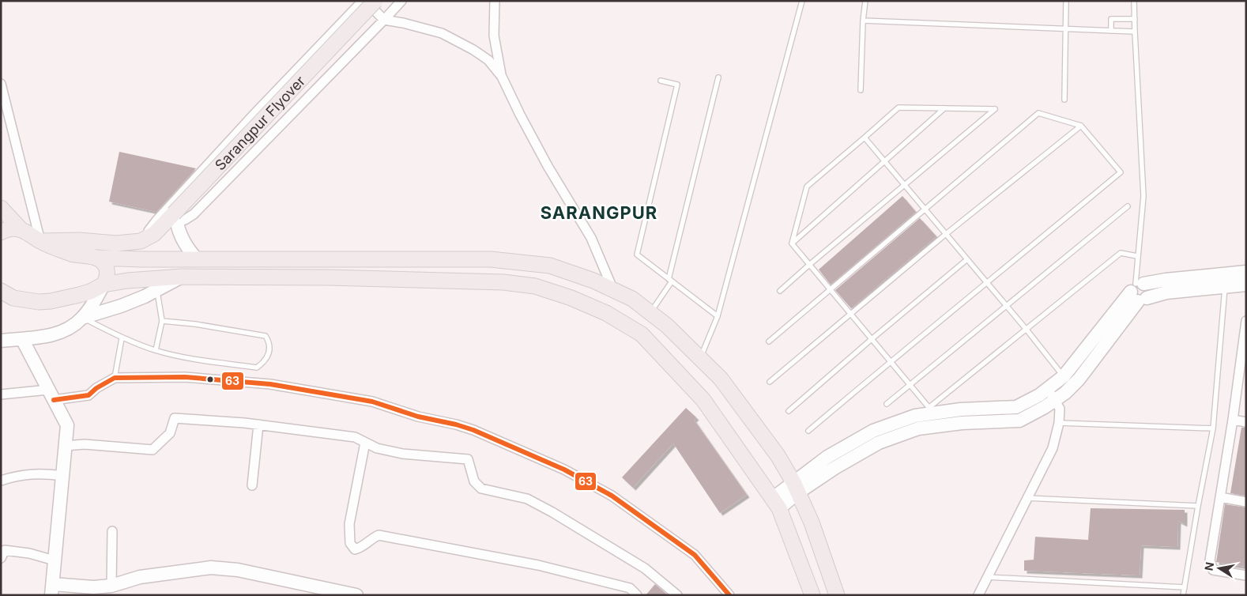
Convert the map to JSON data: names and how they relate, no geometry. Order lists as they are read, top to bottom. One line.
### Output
{"streets":{"main road":["Sarangpur Flyover"]},"districts":["SARANGPUR"],"lines":["transit line 63"],"north":"left"}
